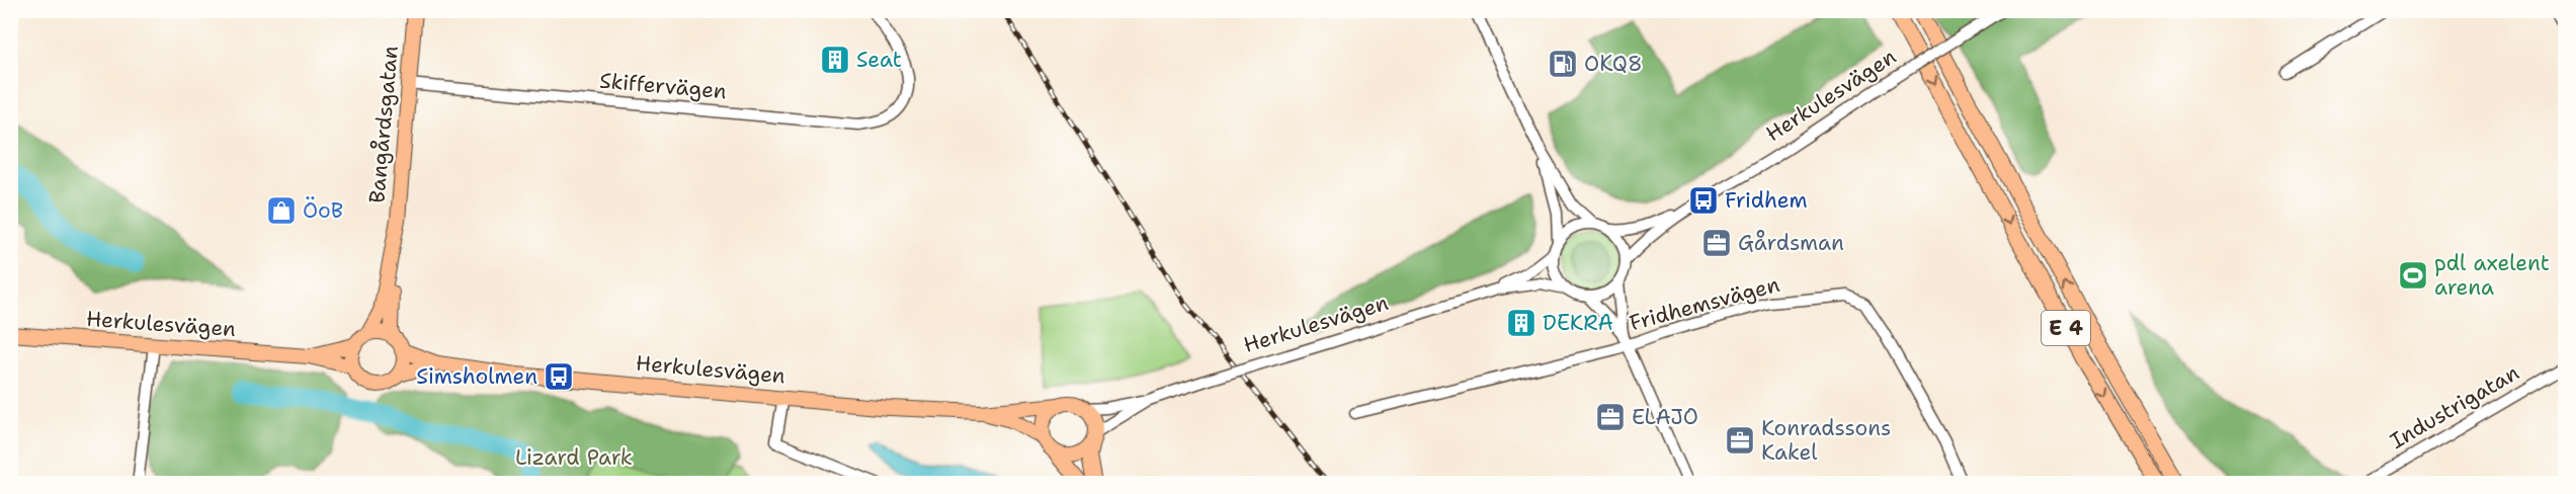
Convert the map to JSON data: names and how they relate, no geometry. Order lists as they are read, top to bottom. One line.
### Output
{"streets":{"highway":["E 4"],"main road":["Herkulesvägen","Bangårdsgatan"],"street":["Skiffervägen","Fridhemsvägen","Industrigatan"]},"crossings":[["Skiffervägen","Bangårdsgatan"],["Herkulesvägen","Bangårdsgatan"]],"parks":["Lizard Park"],"places":{"building":["Seat","DEKRA"],"fuel station":["OKQ8"],"bus stop":["Fridhem","Simsholmen"],"shop":["ÖoB"],"office":["Gårdsman","ELAJO","Konradssons Kakel"],"sports":["pdl axelent arena"]}}
